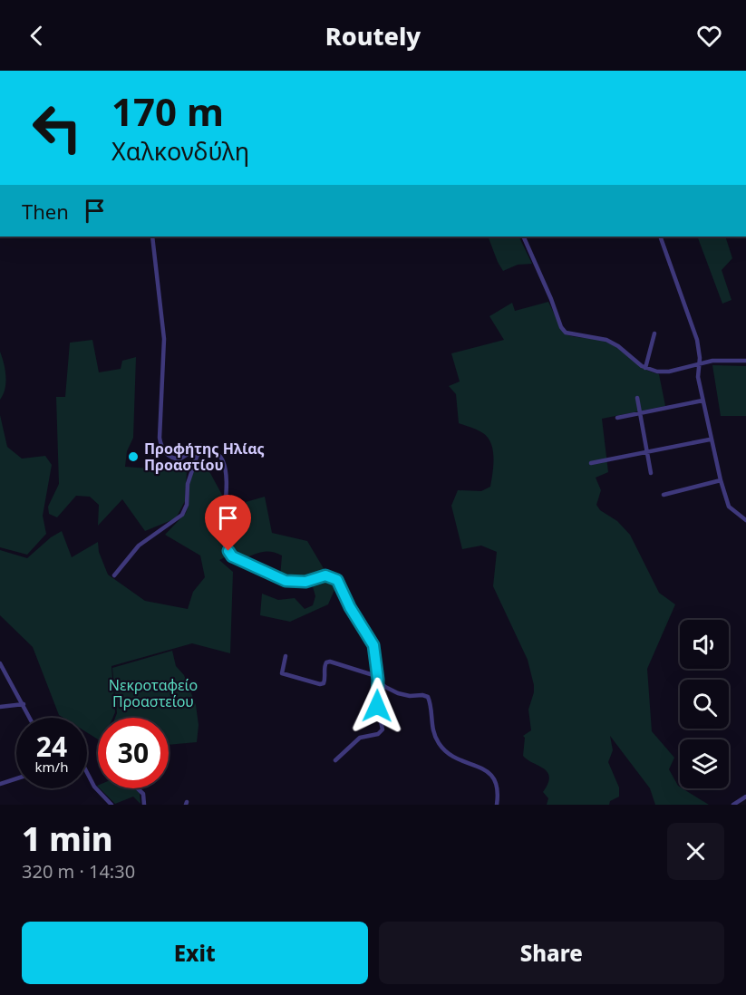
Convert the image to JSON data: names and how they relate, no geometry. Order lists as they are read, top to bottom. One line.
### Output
{"parks":["Νεκροταφείο Προαστείου"],"places":["Προφήτης Ηλίας Προαστίου"],"page":{"header":"Routely","turn":["170 m","Χαλκονδύλη"],"then":"Then","speed":"24 km/h","limit":"30","heading":["1 min","320 m · 14:30"],"buttons":["Exit","Share"]}}
